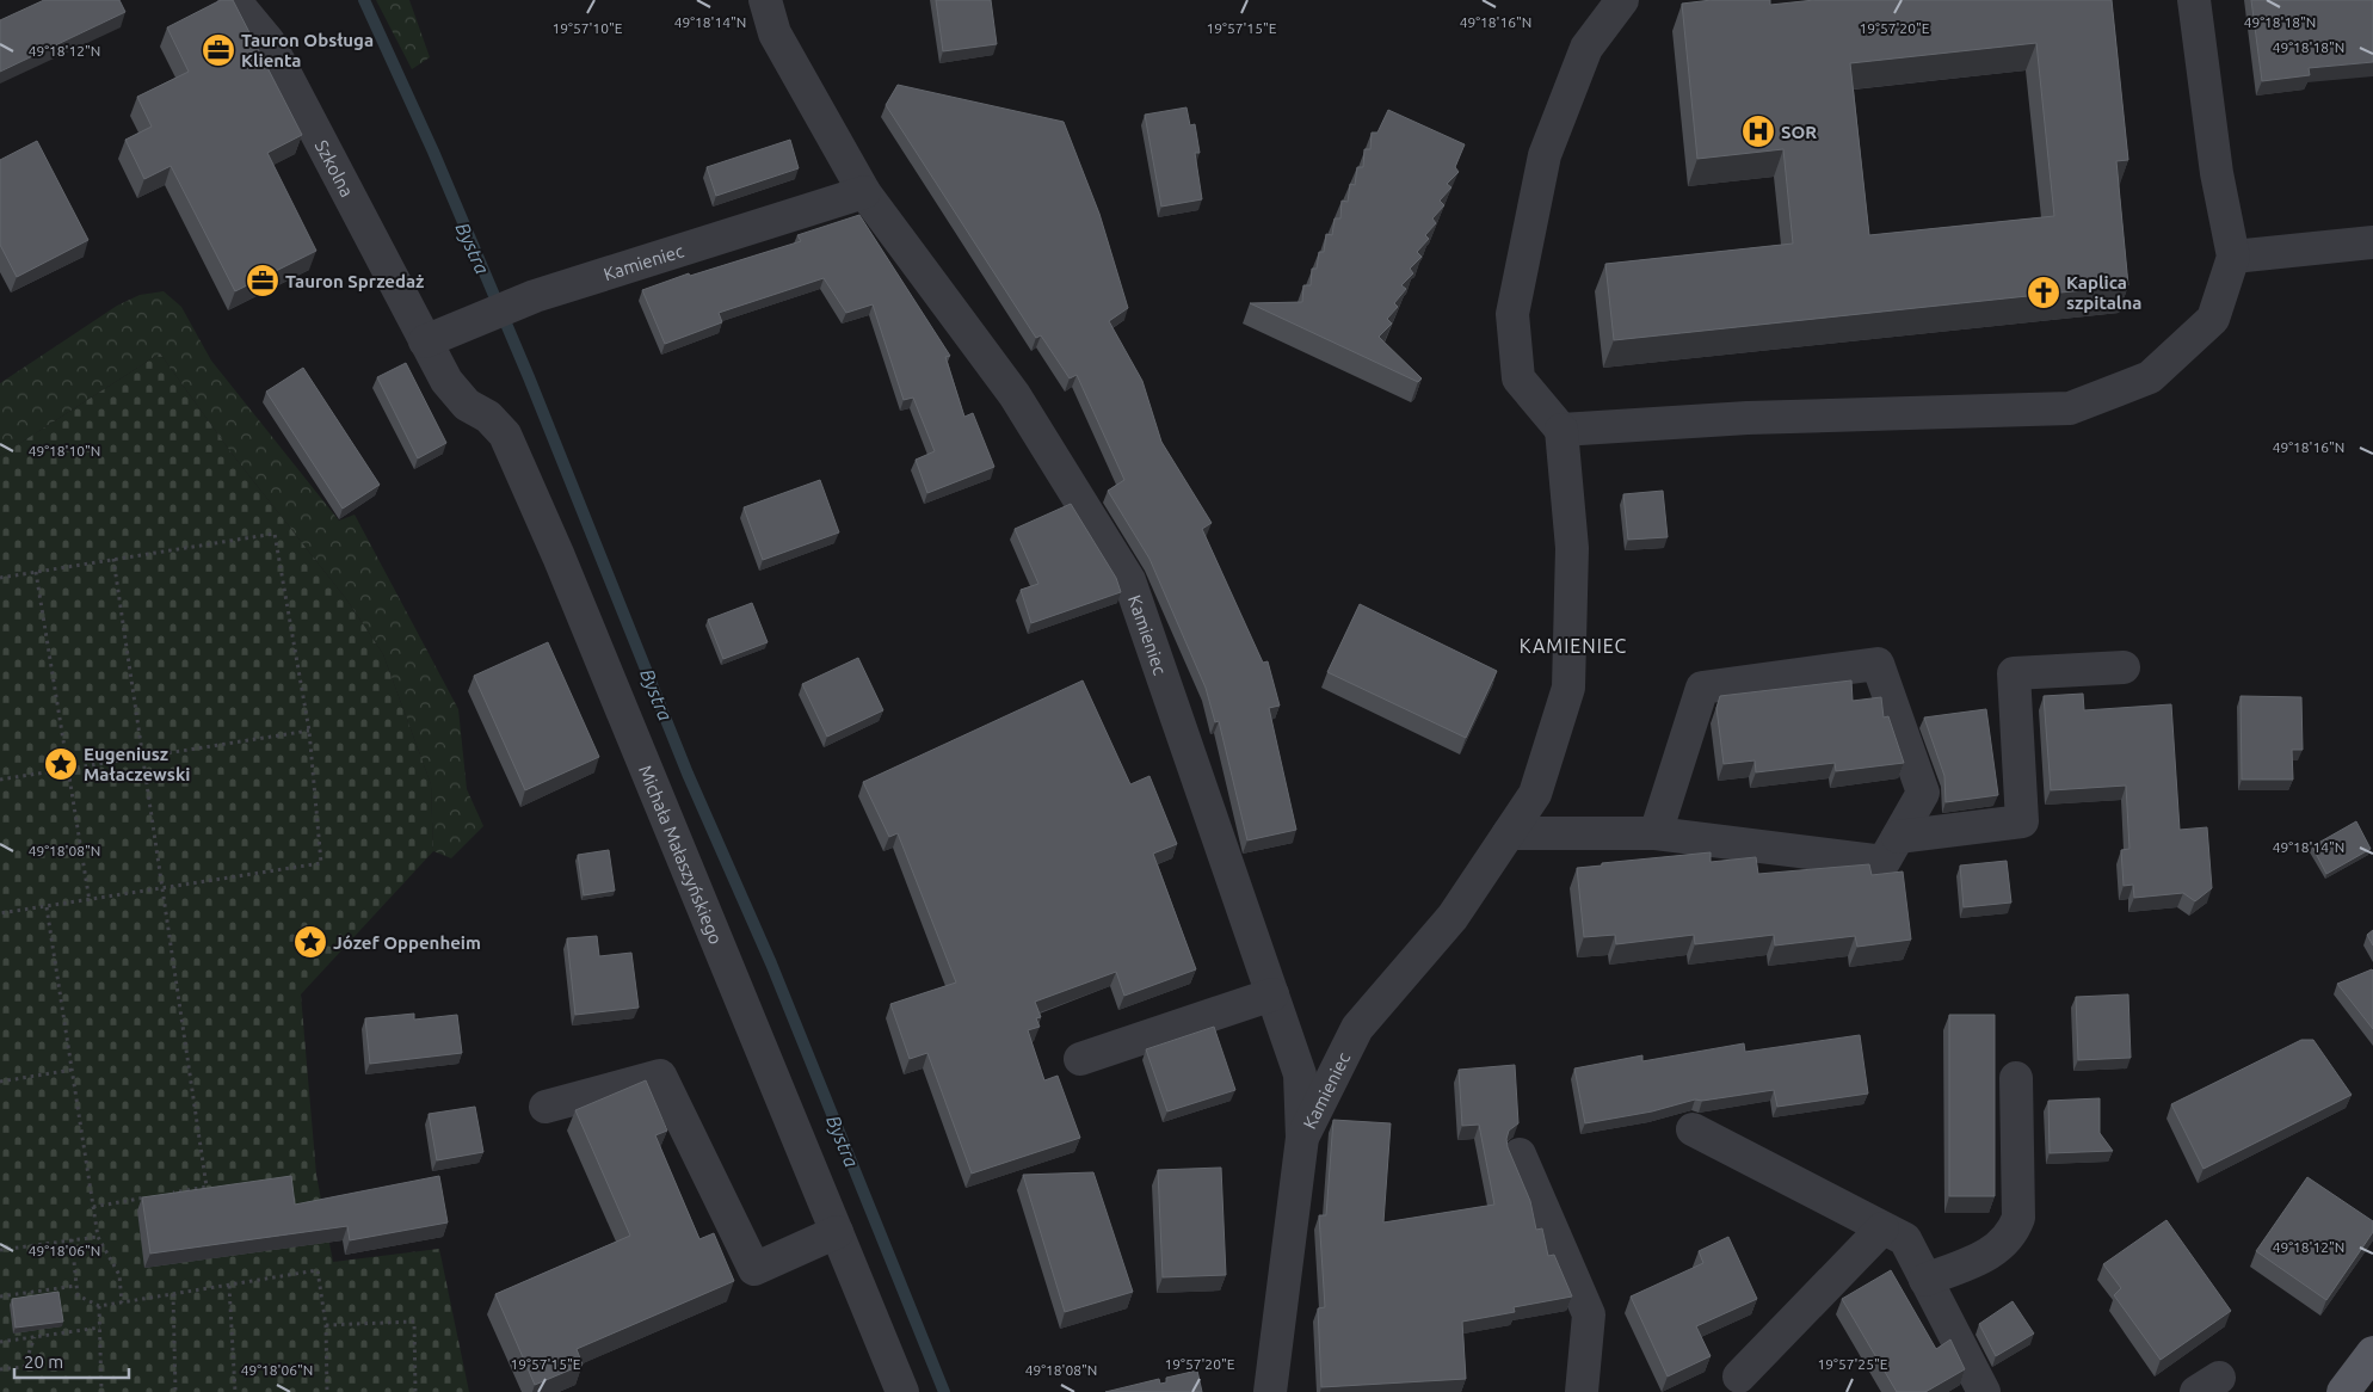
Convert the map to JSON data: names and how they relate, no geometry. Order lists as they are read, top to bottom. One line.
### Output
{"streets":{"street":["Szkolna","Kamieniec","Michała Małaszyńskiego"]},"crossings":[["Szkolna","Kamieniec"],["Szkolna","Michała Małaszyńskiego"],["Kamieniec","Michała Małaszyńskiego"]],"districts":["KAMIENIEC"],"water":["Bystra"],"places":{"office":["Tauron Obsługa Klienta","Tauron Sprzedaż"],"hospital":["SOR"],"church":["Kaplica szpitalna"],"place":["Eugeniusz Małaczewski","Józef Oppenheim"]},"scale_bar":"20 m","coordinates":["49°18'14\"N","49°18'16\"N","49°18'18\"N","19°57'10\"E","19°57'15\"E","19°57'20\"E","49°18'12\"N","49°18'10\"N","49°18'08\"N","49°18'06\"N","19°57'25\"E"]}
